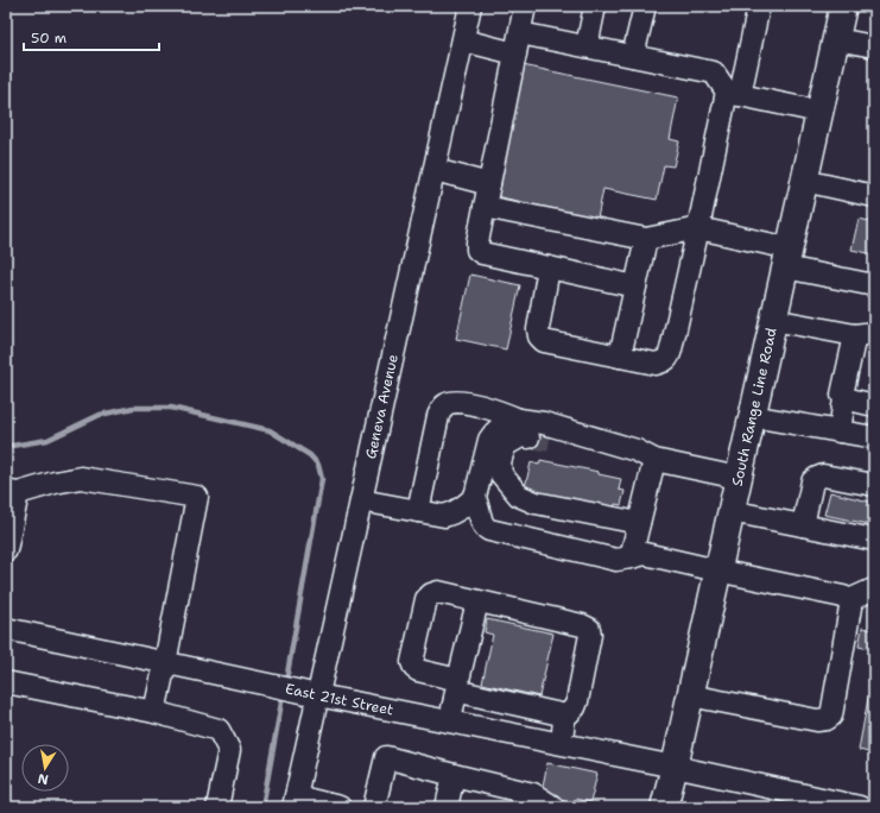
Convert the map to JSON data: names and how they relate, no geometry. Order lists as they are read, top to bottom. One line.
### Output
{"streets":{"main road":["South Range Line Road"],"street":["Geneva Avenue","East 21st Street"]},"crossings":[["Geneva Avenue","East 21st Street"],["South Range Line Road","East 21st Street"]],"scale_bar":"50 m","north":"bottom"}
